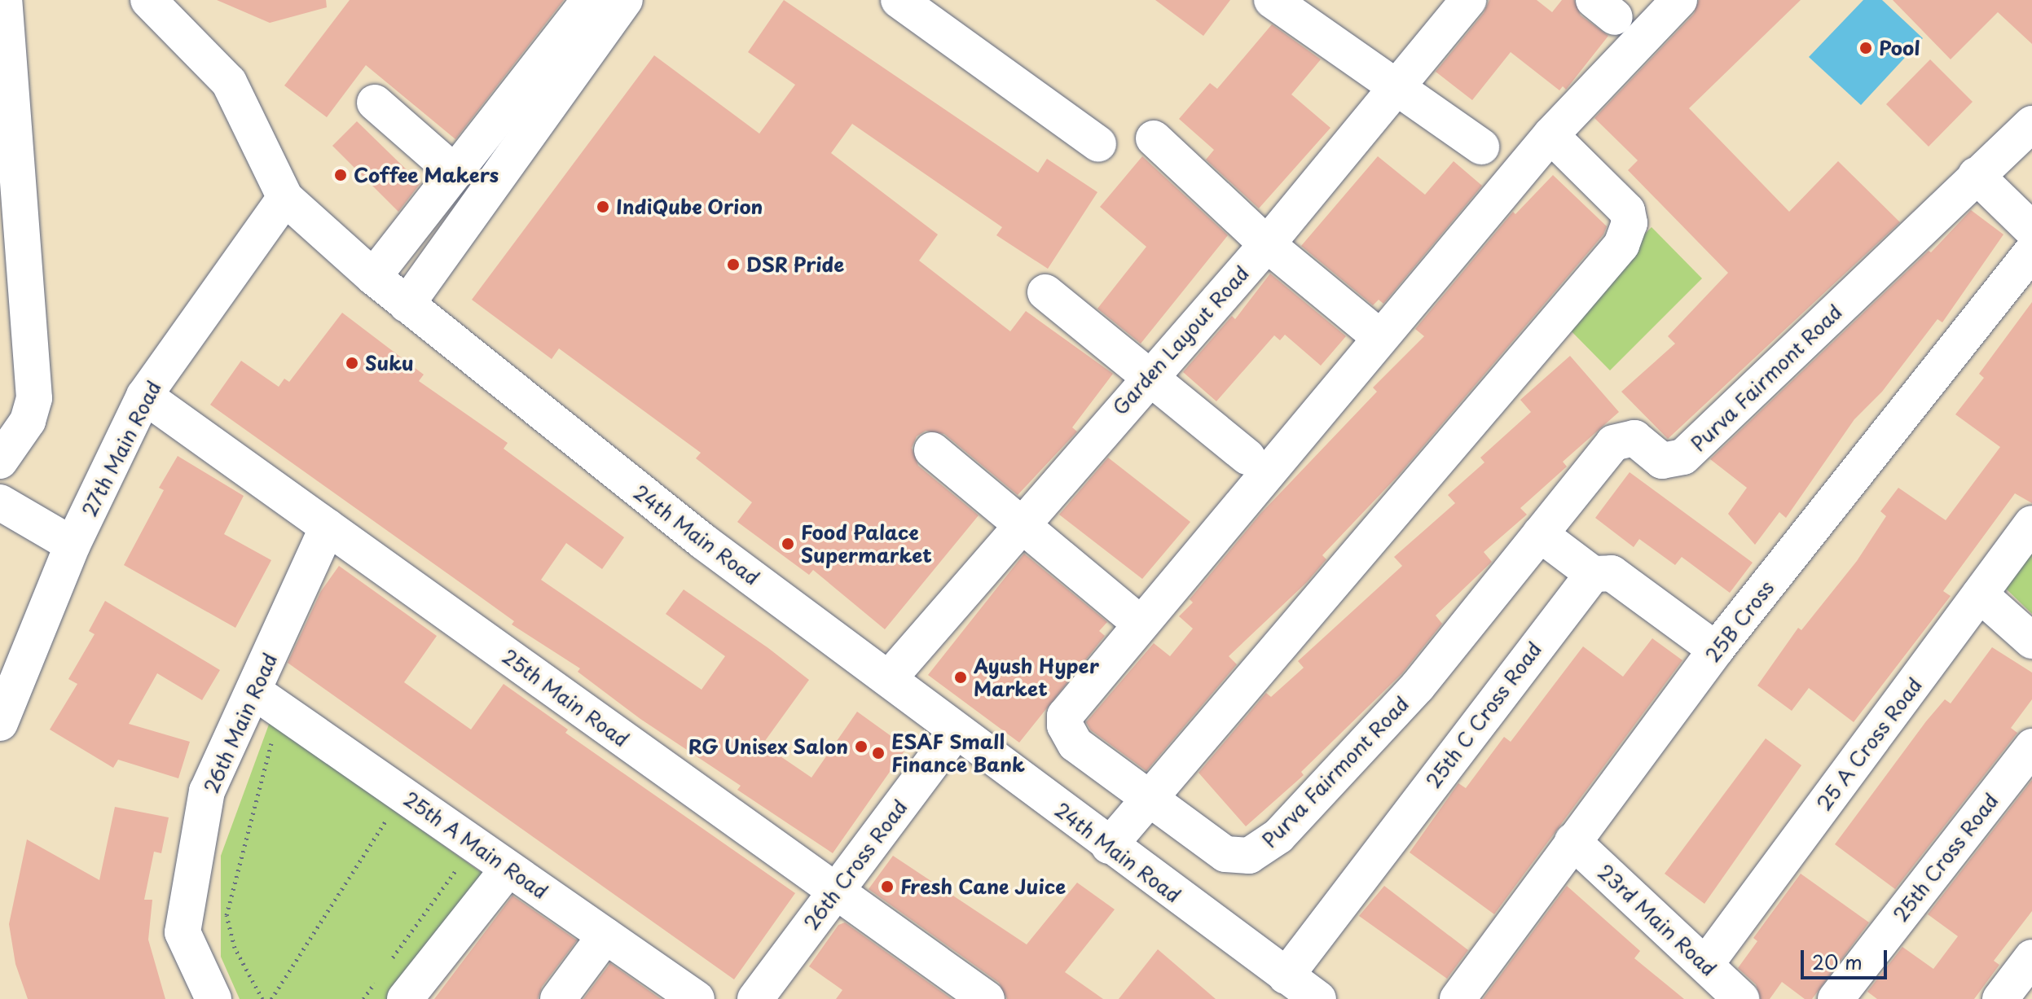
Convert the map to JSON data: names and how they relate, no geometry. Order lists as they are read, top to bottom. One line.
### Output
{"streets":{"street":["Garden Layout Road","Purva Fairmont Road","27th Main Road","24th Main Road","25B Cross","25th Main Road","25th C Cross Road","26th Main Road","25 A Cross Road","25th A Main Road","25th Cross Road","26th Cross Road","23rd Main Road"]},"crossings":[["Garden Layout Road","24th Main Road"],["27th Main Road","24th Main Road"],["27th Main Road","25th Main Road"],["24th Main Road","25th C Cross Road"],["24th Main Road","26th Cross Road"],["25B Cross","23rd Main Road"],["25th Main Road","26th Main Road"],["25th Main Road","26th Cross Road"],["26th Main Road","25th A Main Road"],["25 A Cross Road","23rd Main Road"]],"places":["Pool","Coffee Makers","IndiQube Orion","DSR Pride","Suku","Food Palace Supermarket","Ayush Hyper Market","RG Unisex Salon","ESAF Small Finance Bank","Fresh Cane Juice"],"scale_bar":"20 m"}
